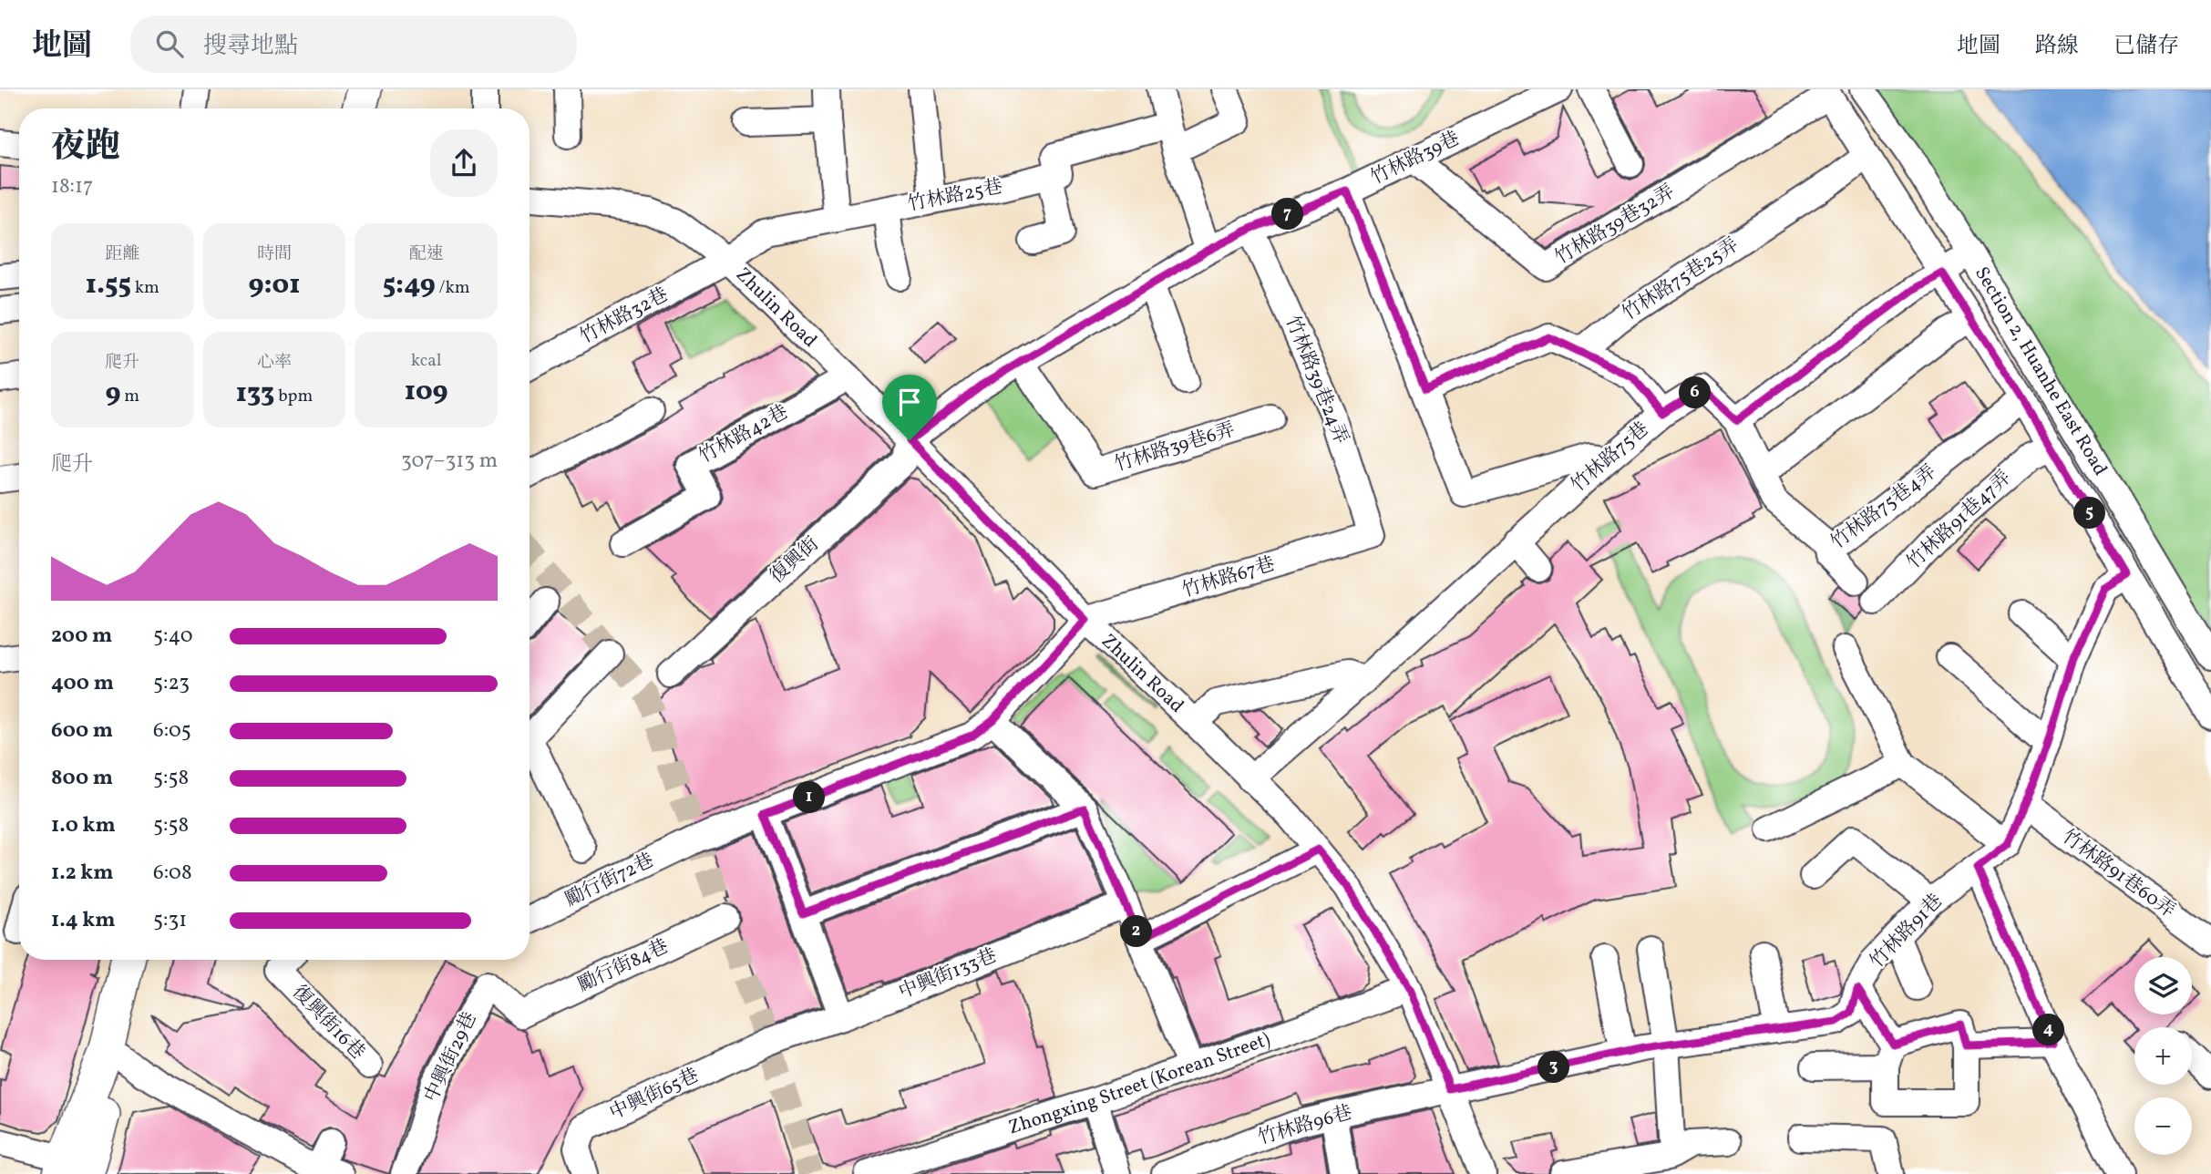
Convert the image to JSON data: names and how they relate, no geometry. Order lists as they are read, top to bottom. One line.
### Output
{"streets":{"street":["竹林路39巷","竹林路25巷","竹林路39巷32弄","竹林路75巷25弄","Zhulin Road","竹林路32巷","Section 2, Huanhe East Road","竹林路39巷24弄","竹林路42巷","竹林路39巷6弄","竹林路75巷","竹林路75巷4弄","竹林路91巷47弄","復興街","竹林路67巷","竹林路91巷60弄","勵行街72巷","竹林路91巷","勵行街84巷","中興街133巷","復興街16巷","中興街29巷","Zhongxing Street (Korean Street)","中興街65巷","竹林路96巷"]},"crossings":[["竹林路39巷","竹林路39巷32弄"],["竹林路39巷","Zhulin Road"],["竹林路39巷","竹林路39巷24弄"],["竹林路39巷","竹林路39巷6弄"],["竹林路39巷","復興街"],["竹林路25巷","Zhulin Road"],["竹林路25巷","竹林路32巷"],["竹林路39巷32弄","Section 2, Huanhe East Road"],["竹林路75巷25弄","Section 2, Huanhe East Road"],["Zhulin Road","竹林路32巷"],["Zhulin Road","竹林路42巷"],["Zhulin Road","竹林路75巷"],["Zhulin Road","復興街"],["Zhulin Road","竹林路67巷"],["Zhulin Road","勵行街72巷"],["Zhulin Road","竹林路91巷"],["Zhulin Road","Zhongxing Street (Korean Street)"],["Zhulin Road","竹林路96巷"],["Section 2, Huanhe East Road","竹林路75巷4弄"],["Section 2, Huanhe East Road","竹林路91巷47弄"],["Section 2, Huanhe East Road","竹林路91巷"],["竹林路39巷24弄","竹林路67巷"],["竹林路75巷","竹林路75巷4弄"],["竹林路67巷","勵行街72巷"],["竹林路91巷60弄","竹林路91巷"],["竹林路91巷","竹林路96巷"],["勵行街84巷","中興街29巷"],["中興街133巷","中興街65巷"]],"page":{"header":"地圖","search":"搜尋地點","nav":["地圖","路線","已儲存"],"heading":["夜跑","18:17"],"pins":["7","6","5","1","2","4","3"],"stats":[["距離","1.55 km"],["時間","9:01"],["配速","5:49 /km"],["爬升","9 m"],["心率","133 bpm"],["kcal","109"]],"chart":["爬升","307–313 m"],"list":[{"name":"200 m","note":"5:40"},{"name":"400 m","note":"5:23"},{"name":"600 m","note":"6:05"},{"name":"800 m","note":"5:58"},{"name":"1.0 km","note":"5:58"},{"name":"1.2 km","note":"6:08"},{"name":"1.4 km","note":"5:31"}],"map_buttons":["+","−"]}}
